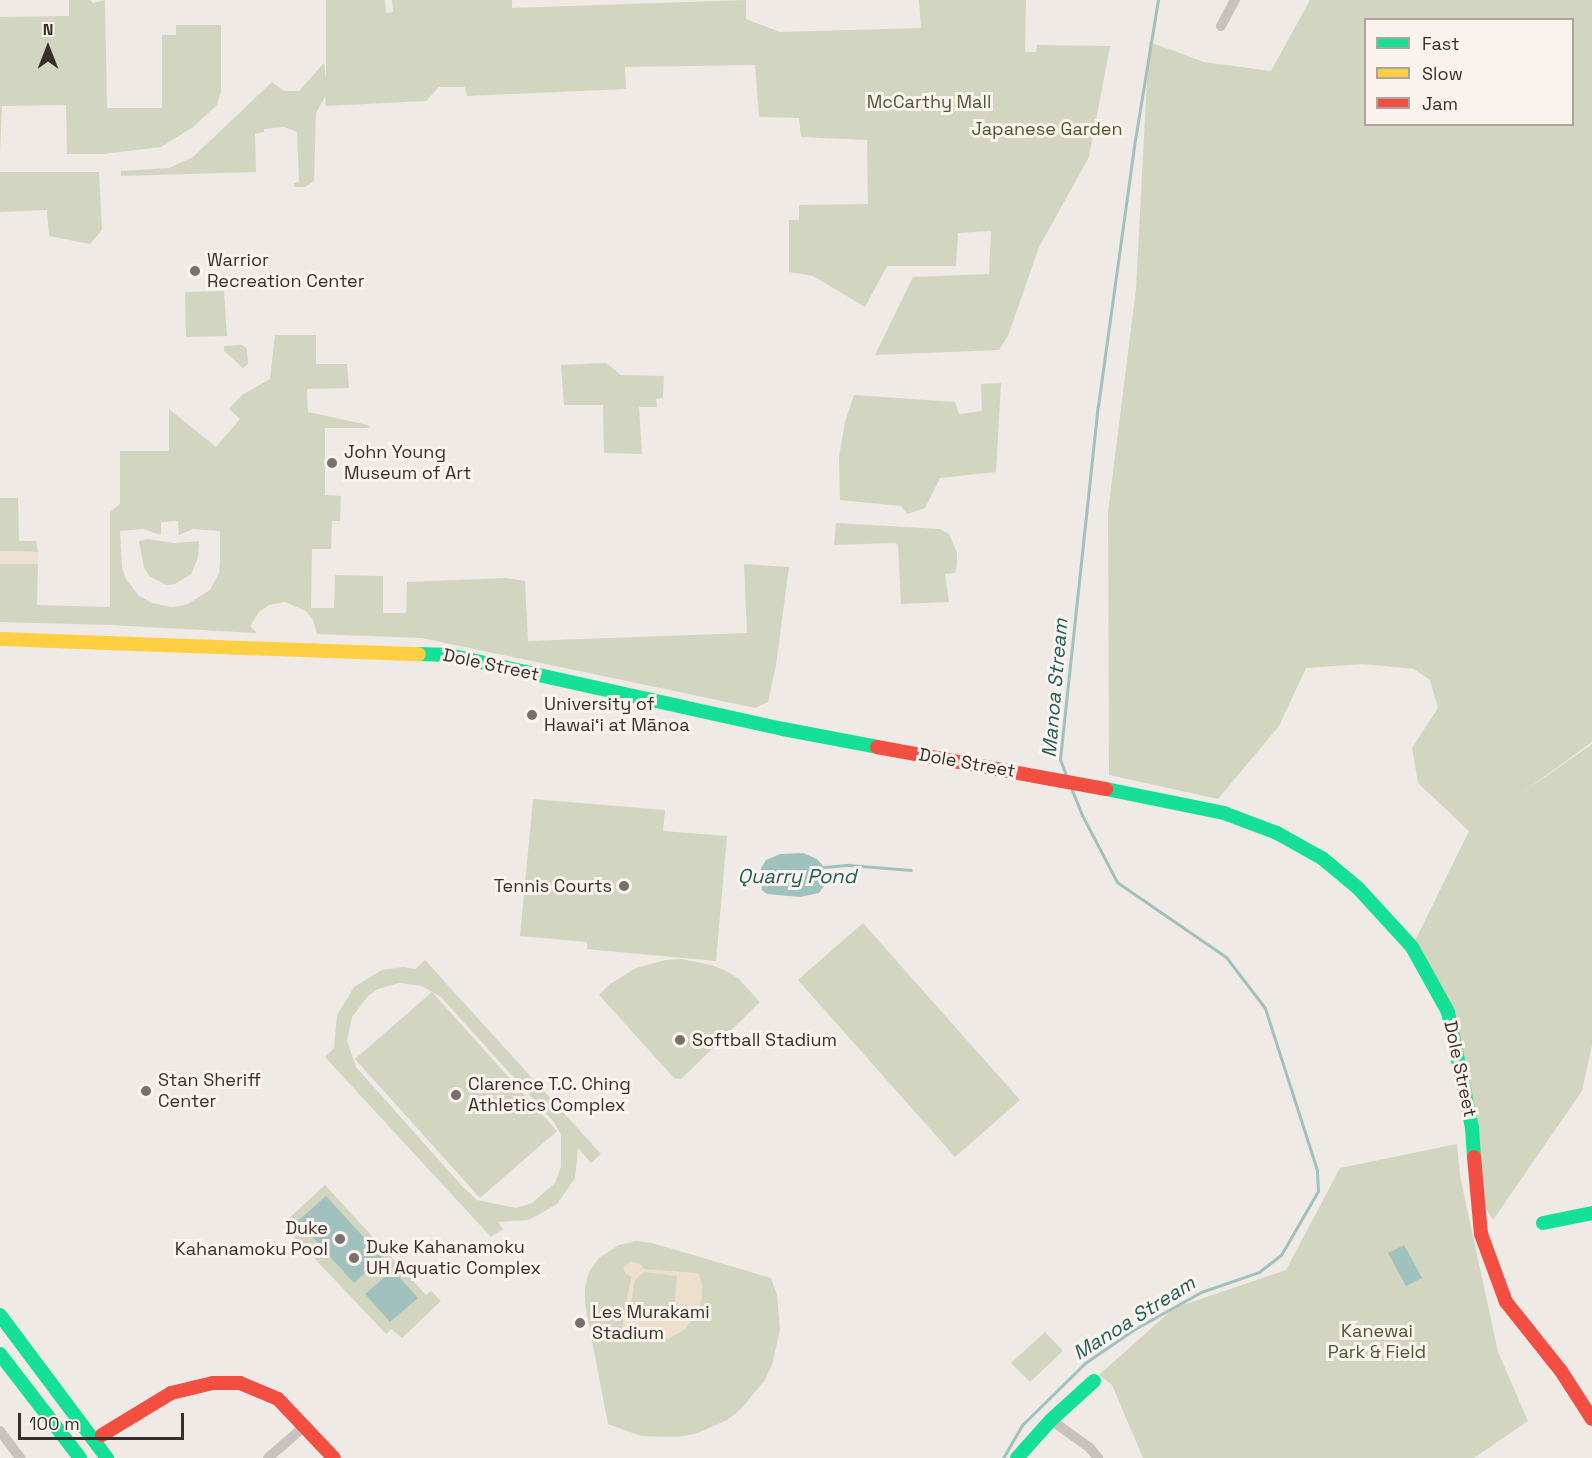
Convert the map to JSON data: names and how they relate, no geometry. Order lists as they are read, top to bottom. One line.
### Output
{"streets":{"main road":["Dole Street"]},"water":["Manoa Stream","Quarry Pond"],"parks":["McCarthy Mall","Japanese Garden","Kanewai Park & Field"],"places":["Warrior Recreation Center","John Young Museum of Art","University of Hawaiʻi at Mānoa","Tennis Courts","Softball Stadium","Stan Sheriff Center","Clarence T.C. Ching Athletics Complex","Duke Kahanamoku Pool","Duke Kahanamoku UH Aquatic Complex","Les Murakami Stadium"],"legend":["Fast","Slow","Jam"],"scale_bar":"100 m","north":"top"}
